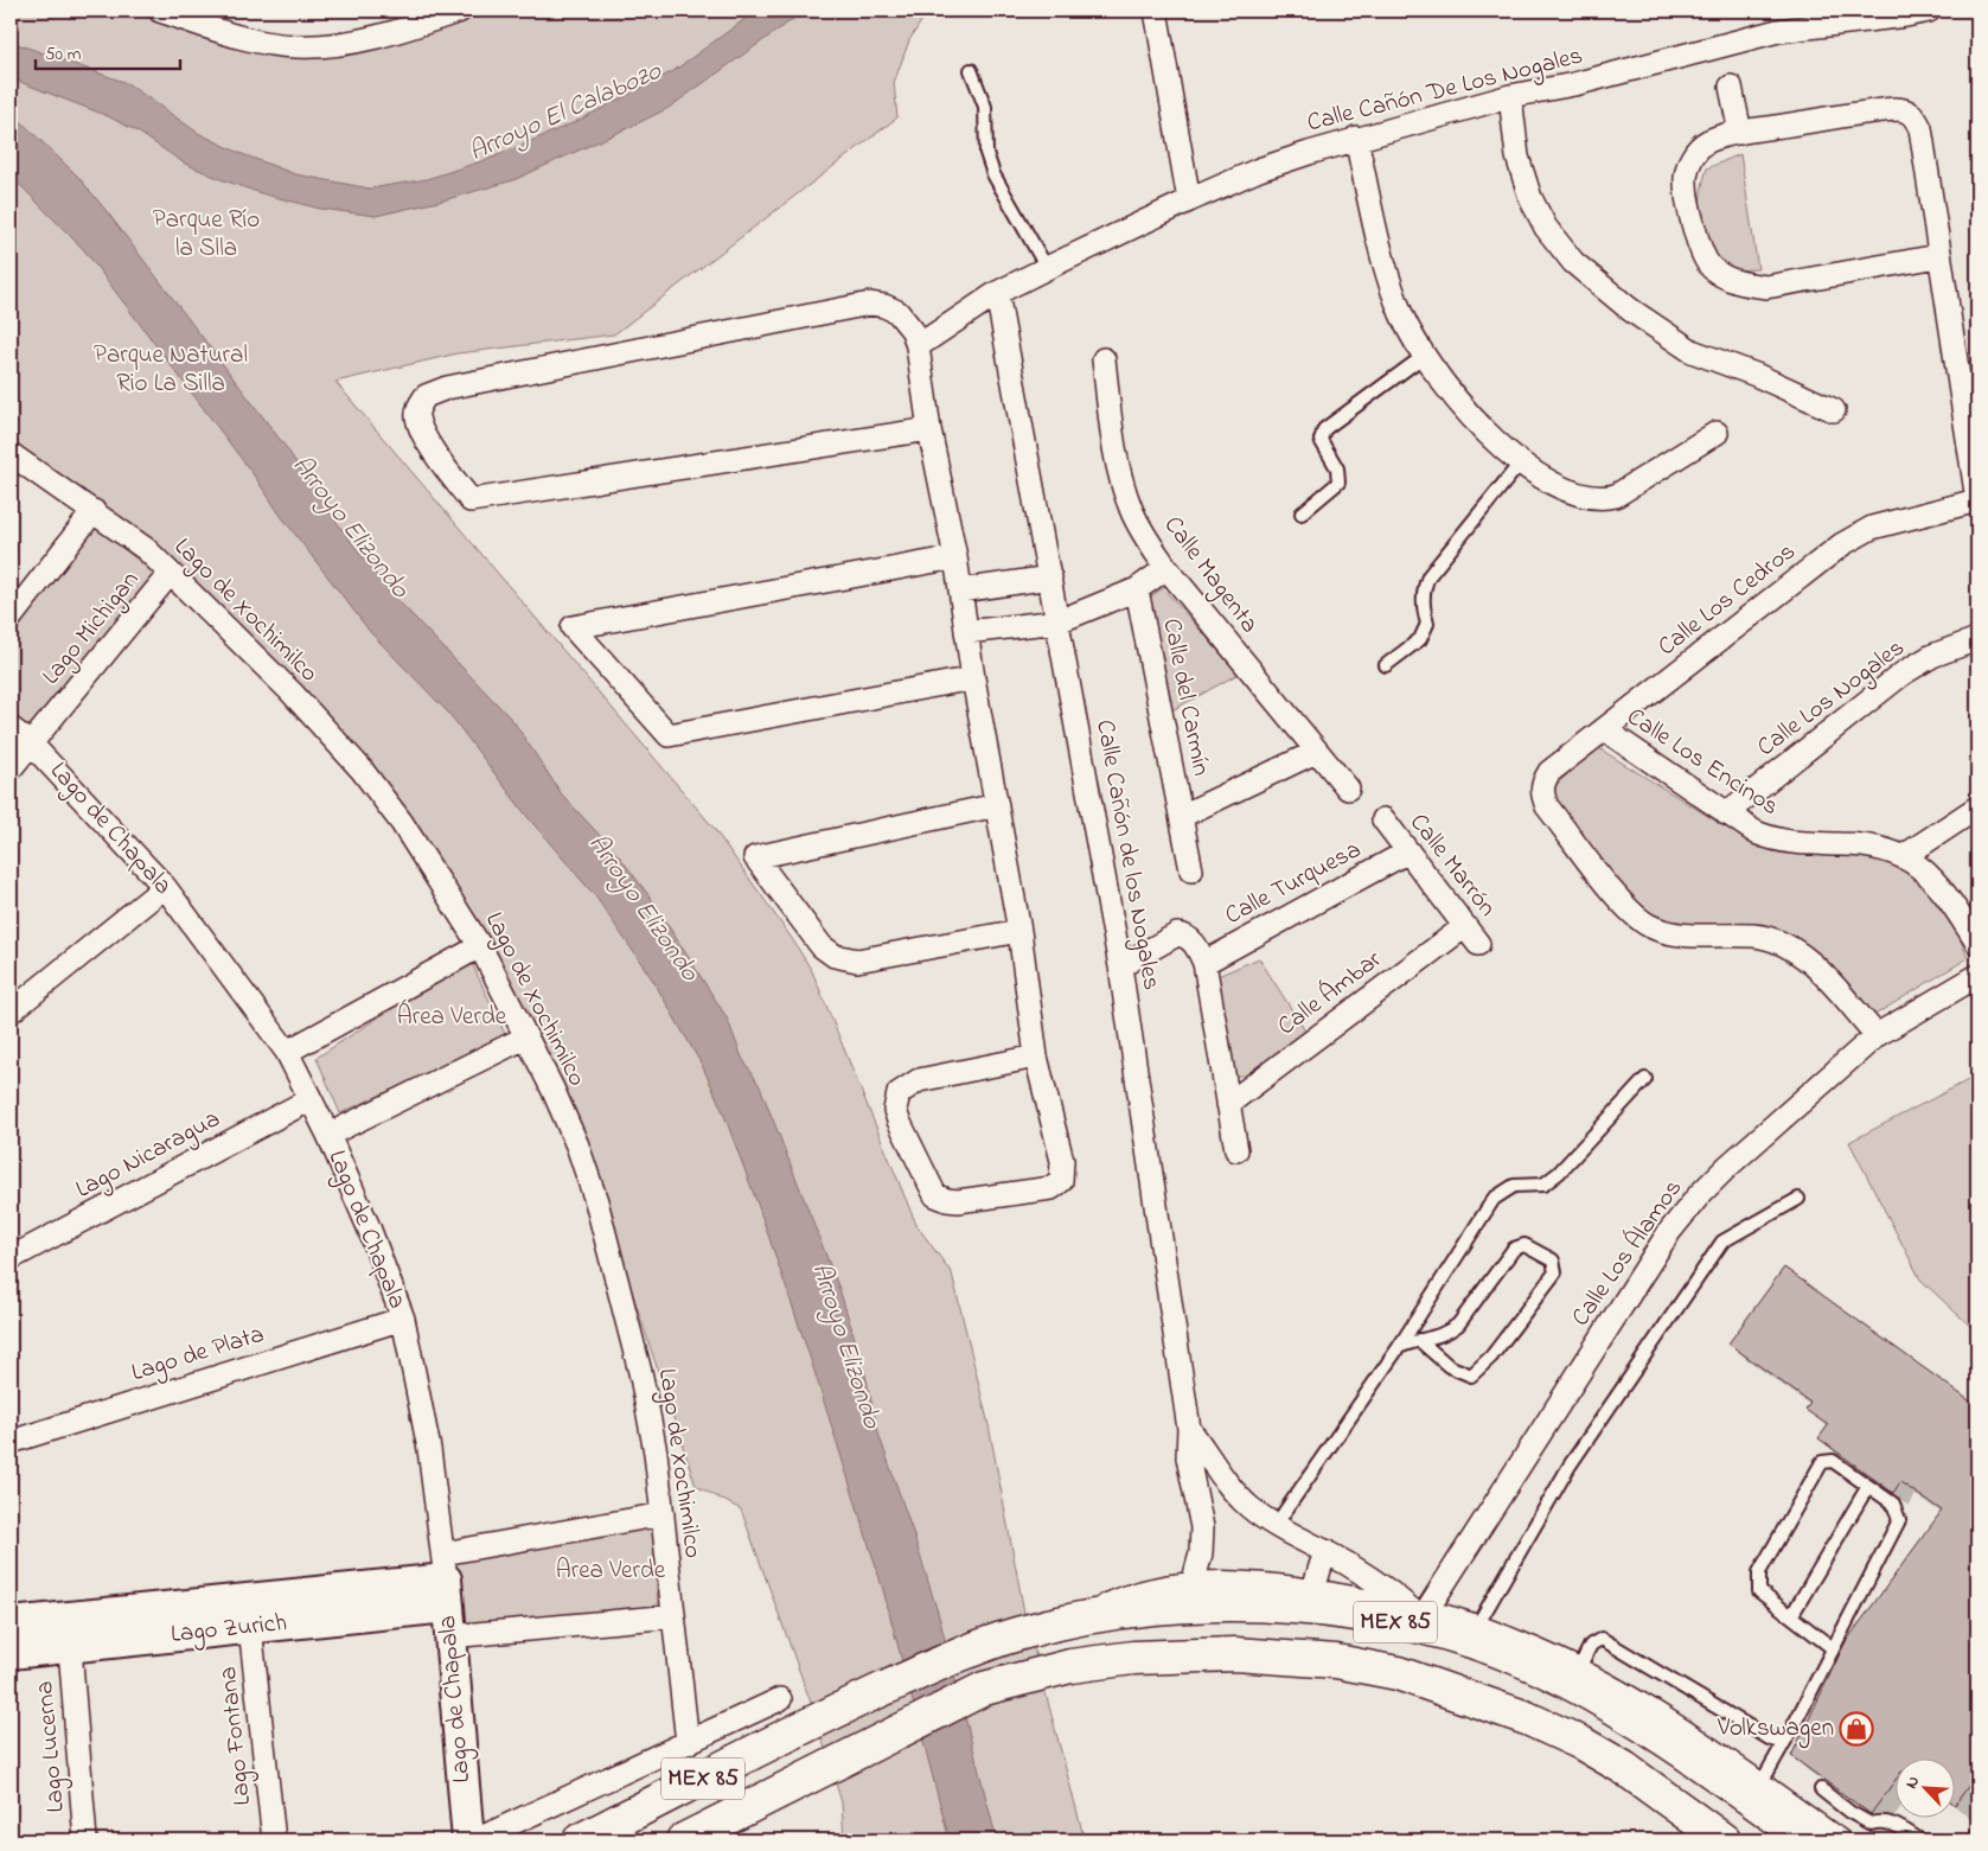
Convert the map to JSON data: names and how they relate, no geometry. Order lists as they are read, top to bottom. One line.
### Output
{"streets":{"highway":["MEX 85"],"street":["Calle Cañón De Los Nogales","Calle Magenta","Calle Los Cedros","Lago de Xochimilco","Lago Michigan","Calle del Carmín","Calle Los Nogales","Calle Los Encinos","Lago de Chapala","Calle Cañón de los Nogales","Calle Marrón","Calle Turquesa","Calle Ámbar","Lago Nicaragua","Calle Los Álamos","Lago de Plata","Lago Zurich","Lago Fontana","Lago Lucerna"]},"crossings":[["Calle Cañón De Los Nogales","Calle Cañón de los Nogales"],["Calle Los Cedros","Calle Los Encinos"],["Calle Los Cedros","Calle Los Álamos"],["Lago de Xochimilco","Lago Michigan"],["Lago de Xochimilco","Lago Zurich"],["Lago Michigan","Lago de Chapala"],["Calle Los Nogales","Calle Los Encinos"],["Lago de Chapala","Lago Nicaragua"],["Lago de Chapala","Lago de Plata"],["Lago de Chapala","Lago Zurich"],["Calle Cañón de los Nogales","Calle Los Álamos"],["Calle Marrón","Calle Turquesa"],["Calle Marrón","Calle Ámbar"],["Lago Zurich","Lago Fontana"],["Lago Zurich","Lago Lucerna"]],"water":["Arroyo El Calabozo","Arroyo Elizondo"],"parks":["Parque Río la Slla","Parque Natural Rio La Silla","Área Verde","Area Verde"],"places":{"shop":["Volkswagen"]},"scale_bar":"50 m","north":"top left"}
